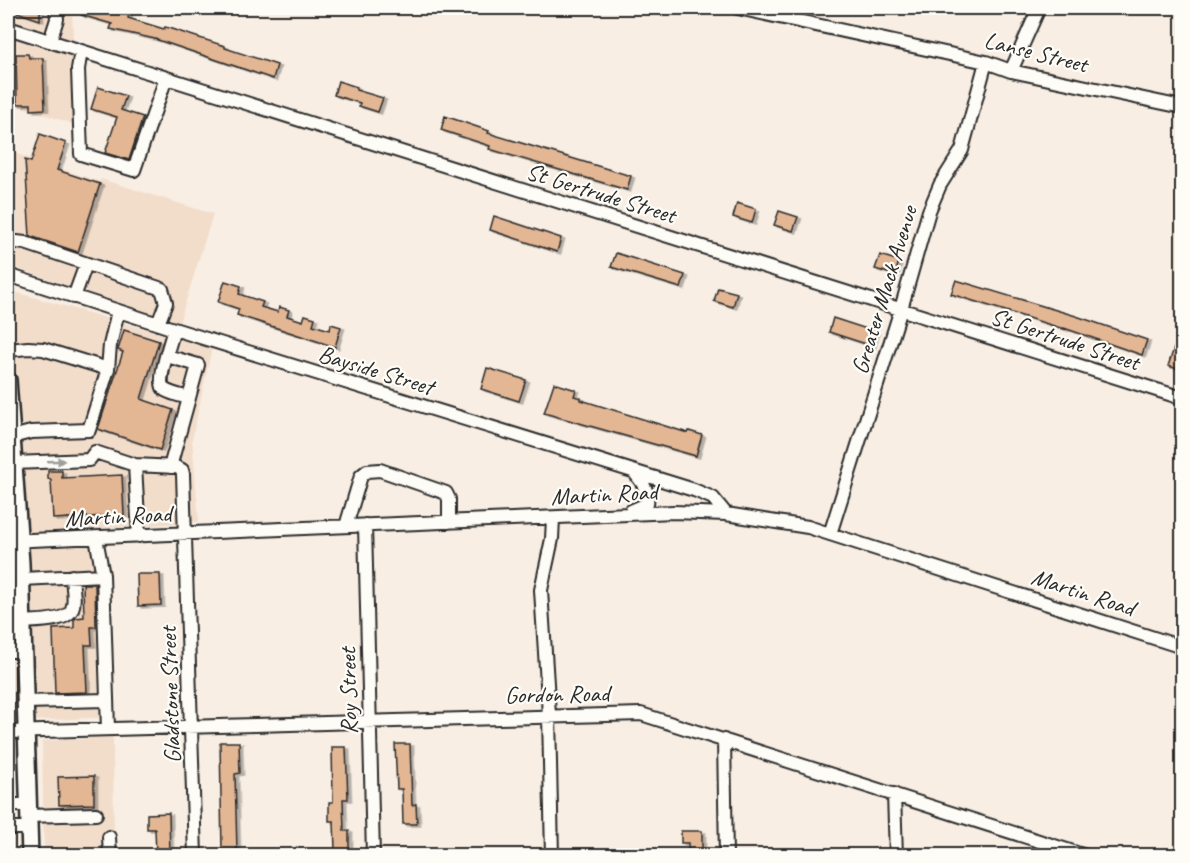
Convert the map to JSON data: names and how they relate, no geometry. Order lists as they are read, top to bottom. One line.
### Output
{"streets":{"street":["Lanse Street","St Gertrude Street","Greater Mack Avenue","Bayside Street","Martin Road","Roy Street","Gordon Road","Gladstone Street"]},"crossings":[["Lanse Street","Greater Mack Avenue"],["St Gertrude Street","Greater Mack Avenue"],["Greater Mack Avenue","Martin Road"],["Bayside Street","Martin Road"],["Martin Road","Roy Street"],["Martin Road","Gladstone Street"],["Roy Street","Gordon Road"],["Gordon Road","Gladstone Street"]]}
